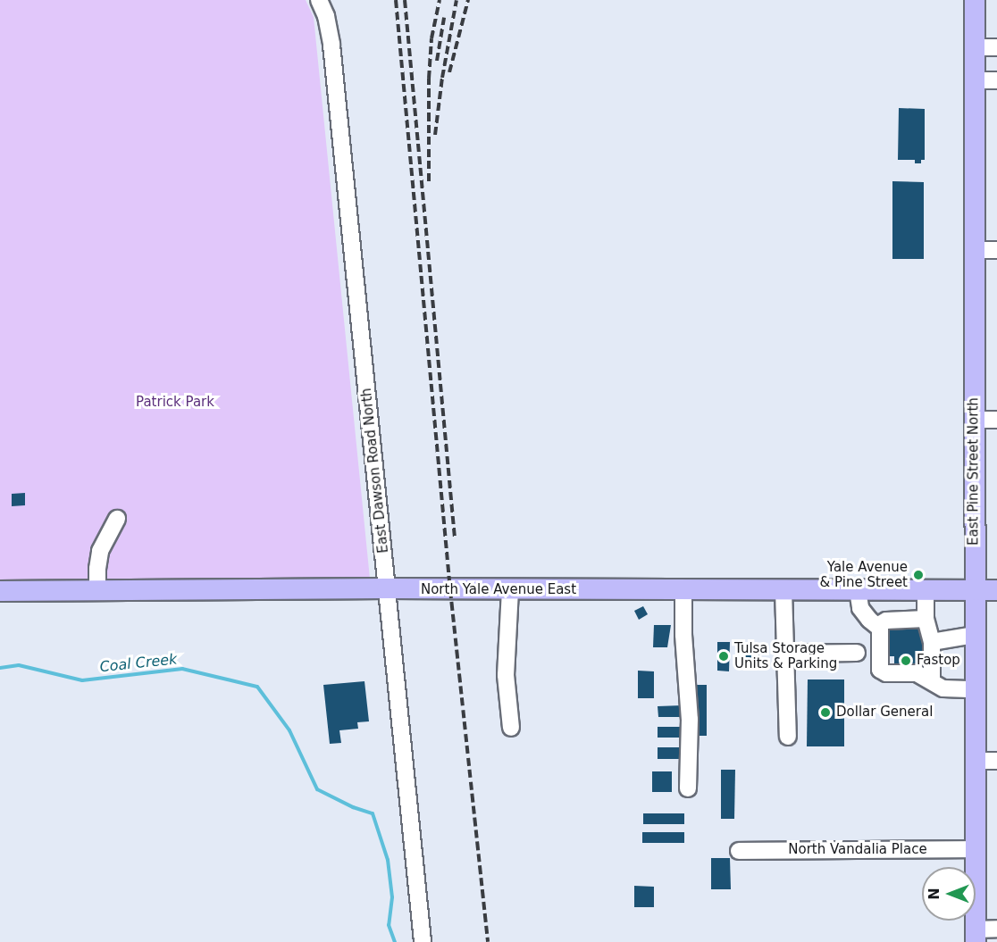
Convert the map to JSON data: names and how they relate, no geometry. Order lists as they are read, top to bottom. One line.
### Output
{"streets":{"main road":["East Pine Street North","North Yale Avenue East"],"street":["East Dawson Road North","North Vandalia Place"]},"crossings":[["East Dawson Road North","North Yale Avenue East"],["East Pine Street North","North Yale Avenue East"],["East Pine Street North","North Vandalia Place"]],"water":["Coal Creek"],"parks":["Patrick Park"],"places":["Yale Avenue & Pine Street","Tulsa Storage Units & Parking","Fastop","Dollar General"],"north":"left"}
